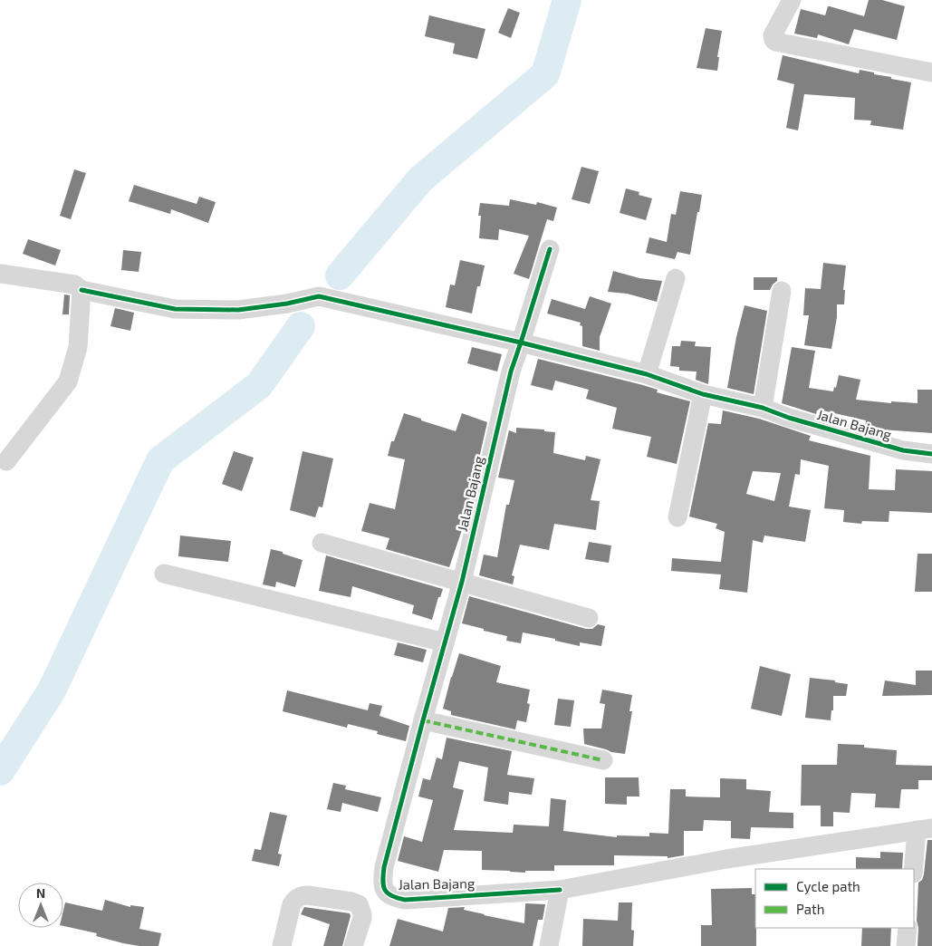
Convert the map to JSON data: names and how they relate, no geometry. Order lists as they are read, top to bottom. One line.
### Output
{"streets":{"street":["Jalan Bajang"]},"legend":["Cycle path","Path"],"north":"top"}
